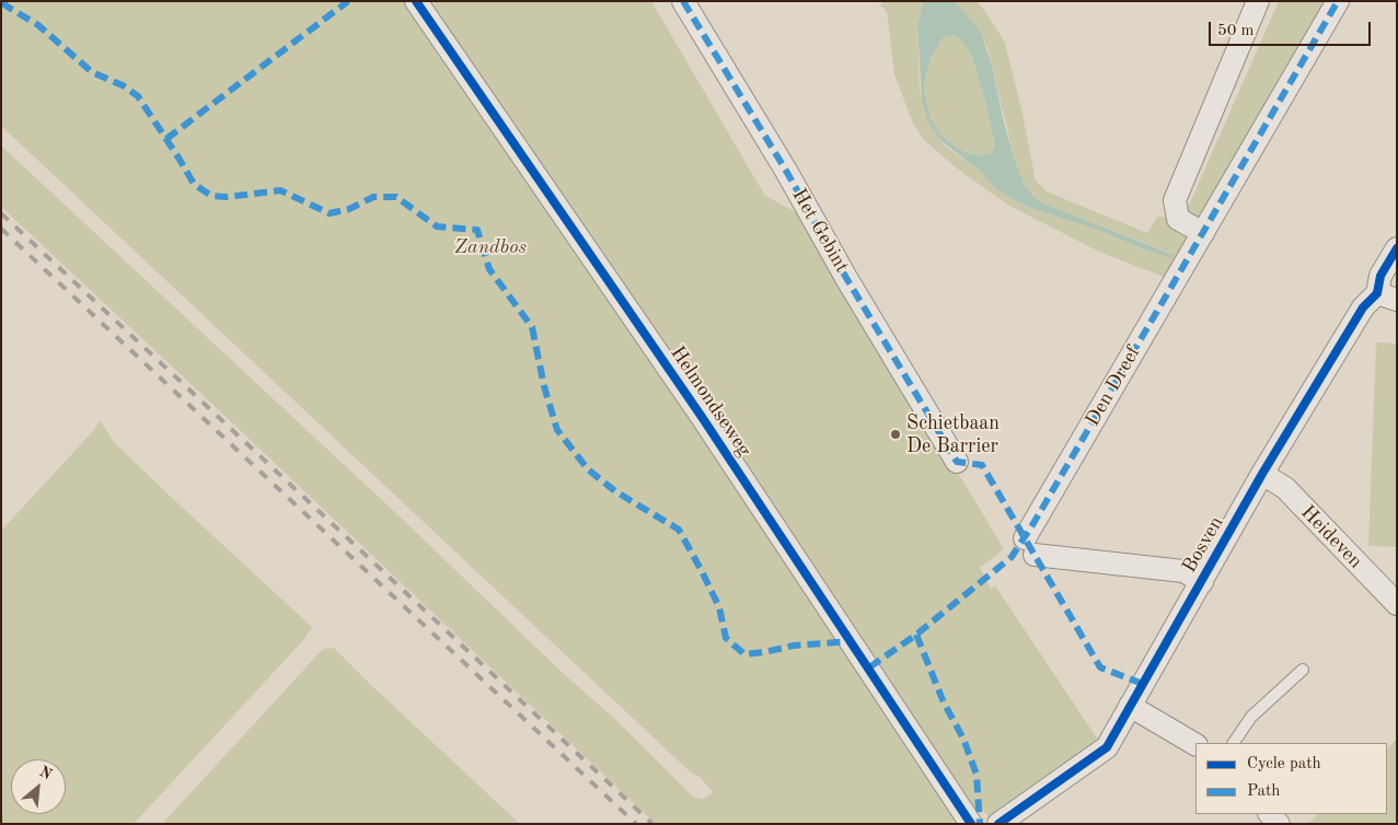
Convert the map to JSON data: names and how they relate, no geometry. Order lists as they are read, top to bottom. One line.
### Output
{"streets":{"street":["Het Gebint","Den Dreef","Helmondseweg","Heideven","Bosven"]},"crossings":[["Den Dreef","Bosven"],["Heideven","Bosven"]],"parks":["Zandbos"],"places":["Schietbaan De Barrier"],"legend":["Cycle path","Path"],"scale_bar":"50 m","north":"top right"}
